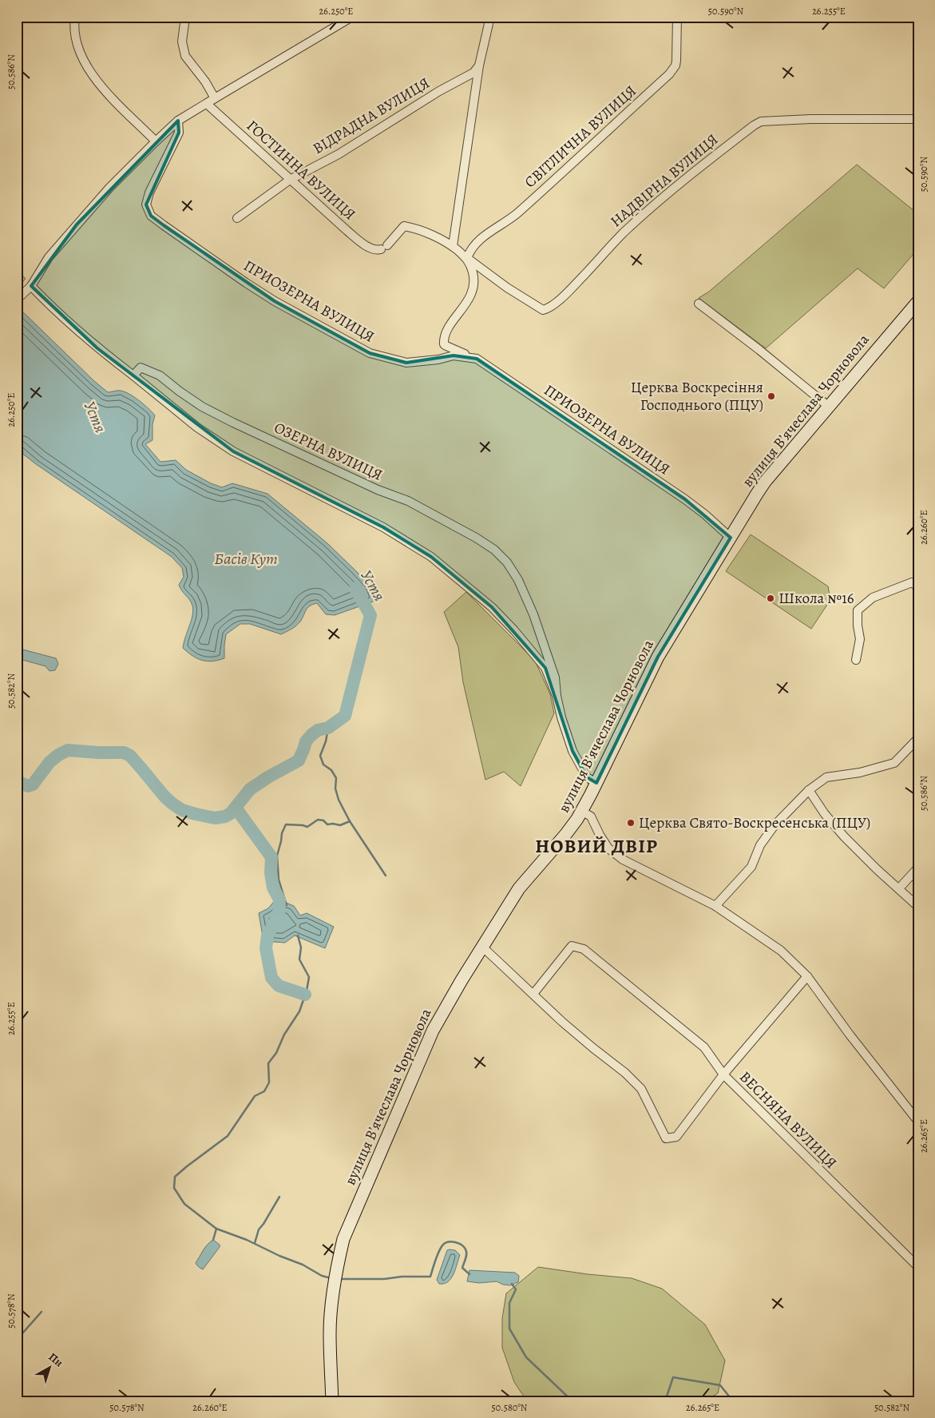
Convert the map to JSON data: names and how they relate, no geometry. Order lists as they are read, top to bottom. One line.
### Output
{"streets":{"main road":["вулиця Вʼячеслава Чорновола"],"street":["ВІДРАДНА ВУЛИЦЯ","СВІТЛИЧНА ВУЛИЦЯ","ГОСТИННА ВУЛИЦЯ","НАДВІРНА ВУЛИЦЯ","ПРИОЗЕРНА ВУЛИЦЯ","ОЗЕРНА ВУЛИЦЯ","ВЕСНЯНА ВУЛИЦЯ"]},"crossings":[["ВІДРАДНА ВУЛИЦЯ","ГОСТИННА ВУЛИЦЯ"],["СВІТЛИЧНА ВУЛИЦЯ","ГОСТИННА ВУЛИЦЯ"],["СВІТЛИЧНА ВУЛИЦЯ","НАДВІРНА ВУЛИЦЯ"],["ГОСТИННА ВУЛИЦЯ","НАДВІРНА ВУЛИЦЯ"],["ПРИОЗЕРНА ВУЛИЦЯ","вулиця Вʼячеслава Чорновола"],["вулиця Вʼячеслава Чорновола","ВЕСНЯНА ВУЛИЦЯ"]],"districts":["НОВИЙ ДВІР"],"water":["Устя","Басів Кут"],"places":["Церква Воскресіння Господнього (ПЦУ)","Школа №16","Церква Свято-Воскресенська (ПЦУ)"],"north":"top right","coordinates":["26.250°E","50.590°N","26.255°E","50.586°N","26.260°E","50.582°N","26.265°E","50.578°N","50.580°N"]}
